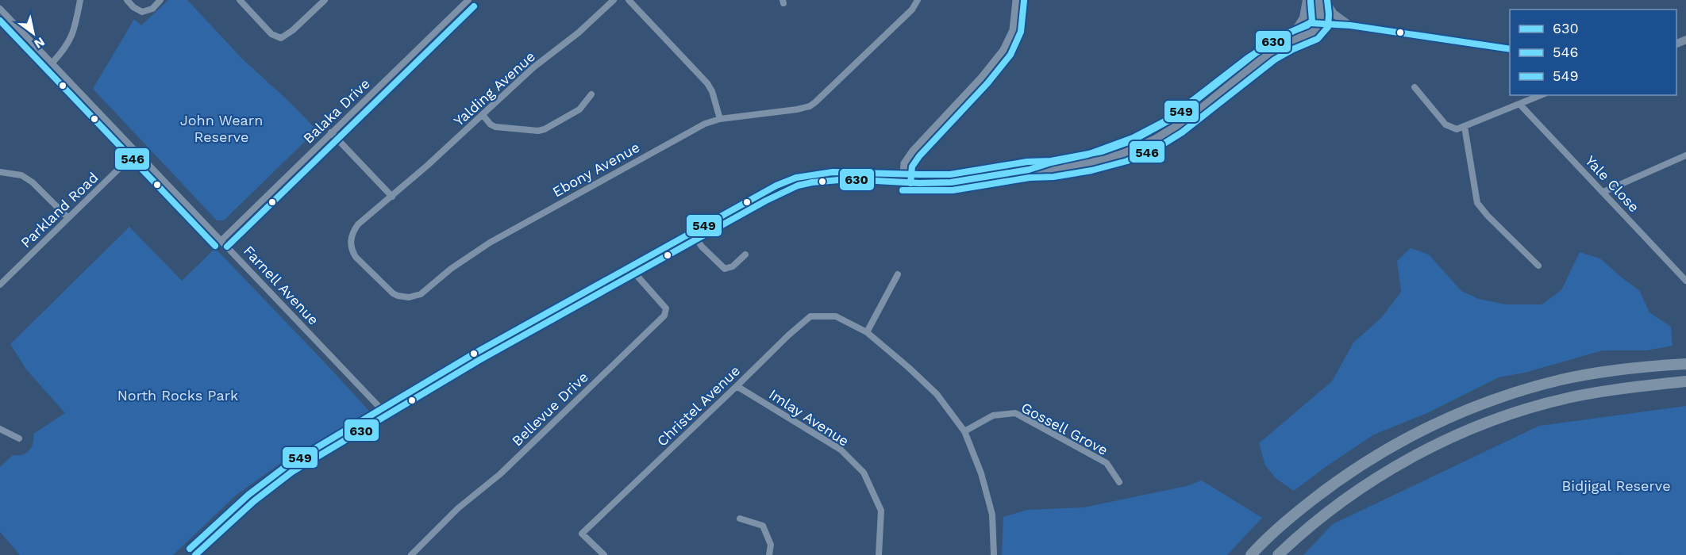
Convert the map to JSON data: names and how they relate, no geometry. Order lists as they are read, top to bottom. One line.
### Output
{"streets":{"street":["Yalding Avenue","Balaka Drive","Ebony Avenue","Yale Close","Parkland Road","Farnell Avenue","Christel Avenue","Bellevue Drive","Imlay Avenue","Gossell Grove"]},"crossings":[["Yalding Avenue","Ebony Avenue"],["Balaka Drive","Farnell Avenue"],["Parkland Road","Farnell Avenue"],["Christel Avenue","Imlay Avenue"],["Christel Avenue","Gossell Grove"]],"parks":["John Wearn Reserve","North Rocks Park","Bidjigal Reserve"],"lines":["transit line 546","transit line 549","transit line 630"],"legend":["630","546","549"],"north":"bottom right"}
